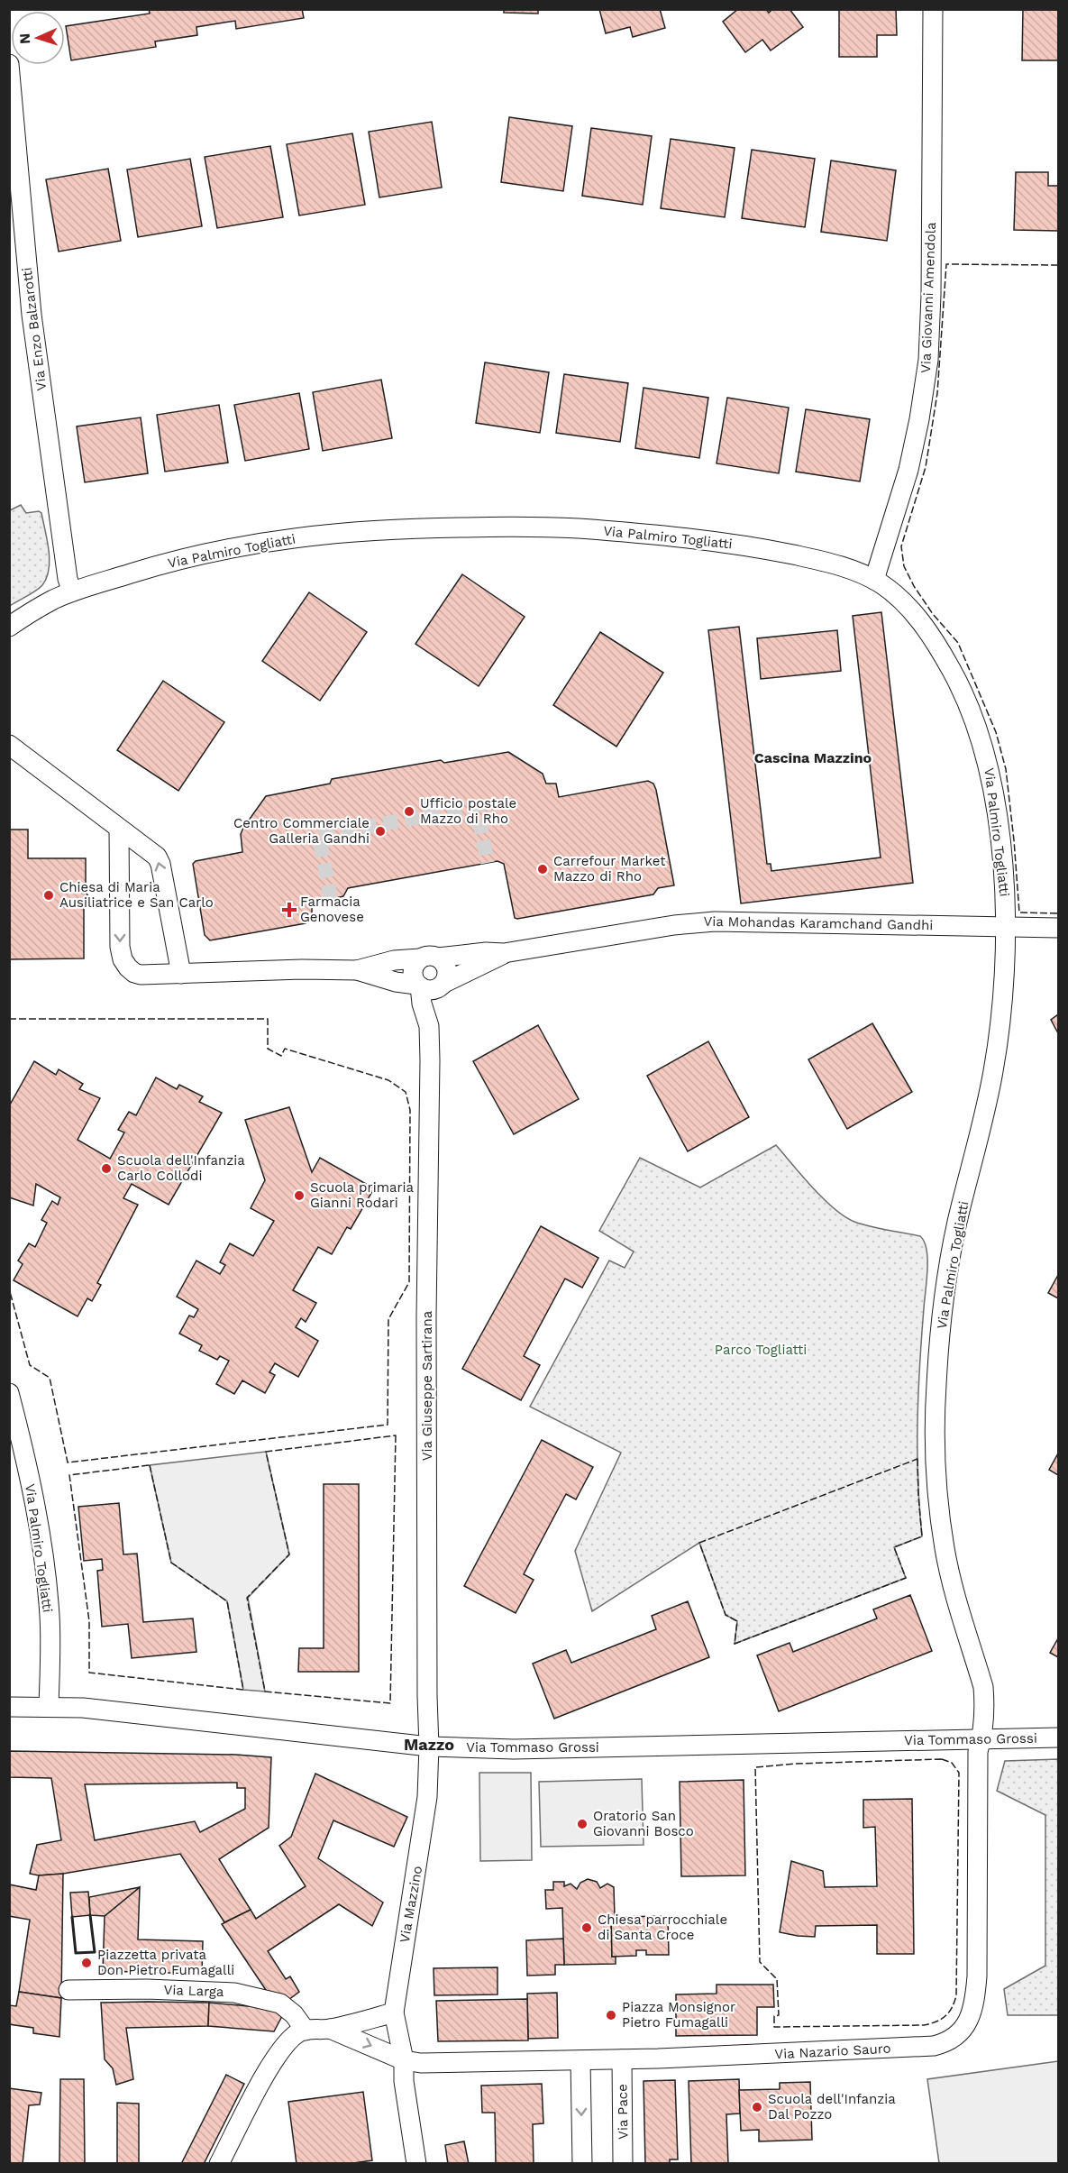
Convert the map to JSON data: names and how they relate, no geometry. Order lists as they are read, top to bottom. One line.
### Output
{"streets":{"street":["Via Giovanni Amendola","Via Enzo Balzarotti","Via Palmiro Togliatti","Via Mohandas Karamchand Gandhi","Via Giuseppe Sartirana","Via Tommaso Grossi","Via Mazzino","Via Larga","Via Nazario Sauro","Via Pace"]},"crossings":[["Via Giovanni Amendola","Via Palmiro Togliatti"],["Via Enzo Balzarotti","Via Palmiro Togliatti"],["Via Palmiro Togliatti","Via Mohandas Karamchand Gandhi"],["Via Palmiro Togliatti","Via Tommaso Grossi"],["Via Palmiro Togliatti","Via Nazario Sauro"],["Via Mohandas Karamchand Gandhi","Via Giuseppe Sartirana"],["Via Giuseppe Sartirana","Via Tommaso Grossi"],["Via Giuseppe Sartirana","Via Mazzino"],["Via Tommaso Grossi","Via Mazzino"],["Via Tommaso Grossi","Via Nazario Sauro"],["Via Mazzino","Via Nazario Sauro"],["Via Nazario Sauro","Via Pace"]],"districts":["Cascina Mazzino","Mazzo"],"parks":["Parco Togliatti"],"places":{"other":["Ufficio postale Mazzo di Rho","Centro Commerciale Galleria Gandhi","Carrefour Market Mazzo di Rho","Chiesa di Maria Ausiliatrice e San Carlo","Scuola dell'Infanzia Carlo Collodi","Scuola primaria Gianni Rodari","Oratorio San Giovanni Bosco","Chiesa parrocchiale di Santa Croce","Piazzetta privata Don Pietro Fumagalli","Piazza Monsignor Pietro Fumagalli","Scuola dell'Infanzia Dal Pozzo"],"health":["Farmacia Genovese"]},"north":"left"}
